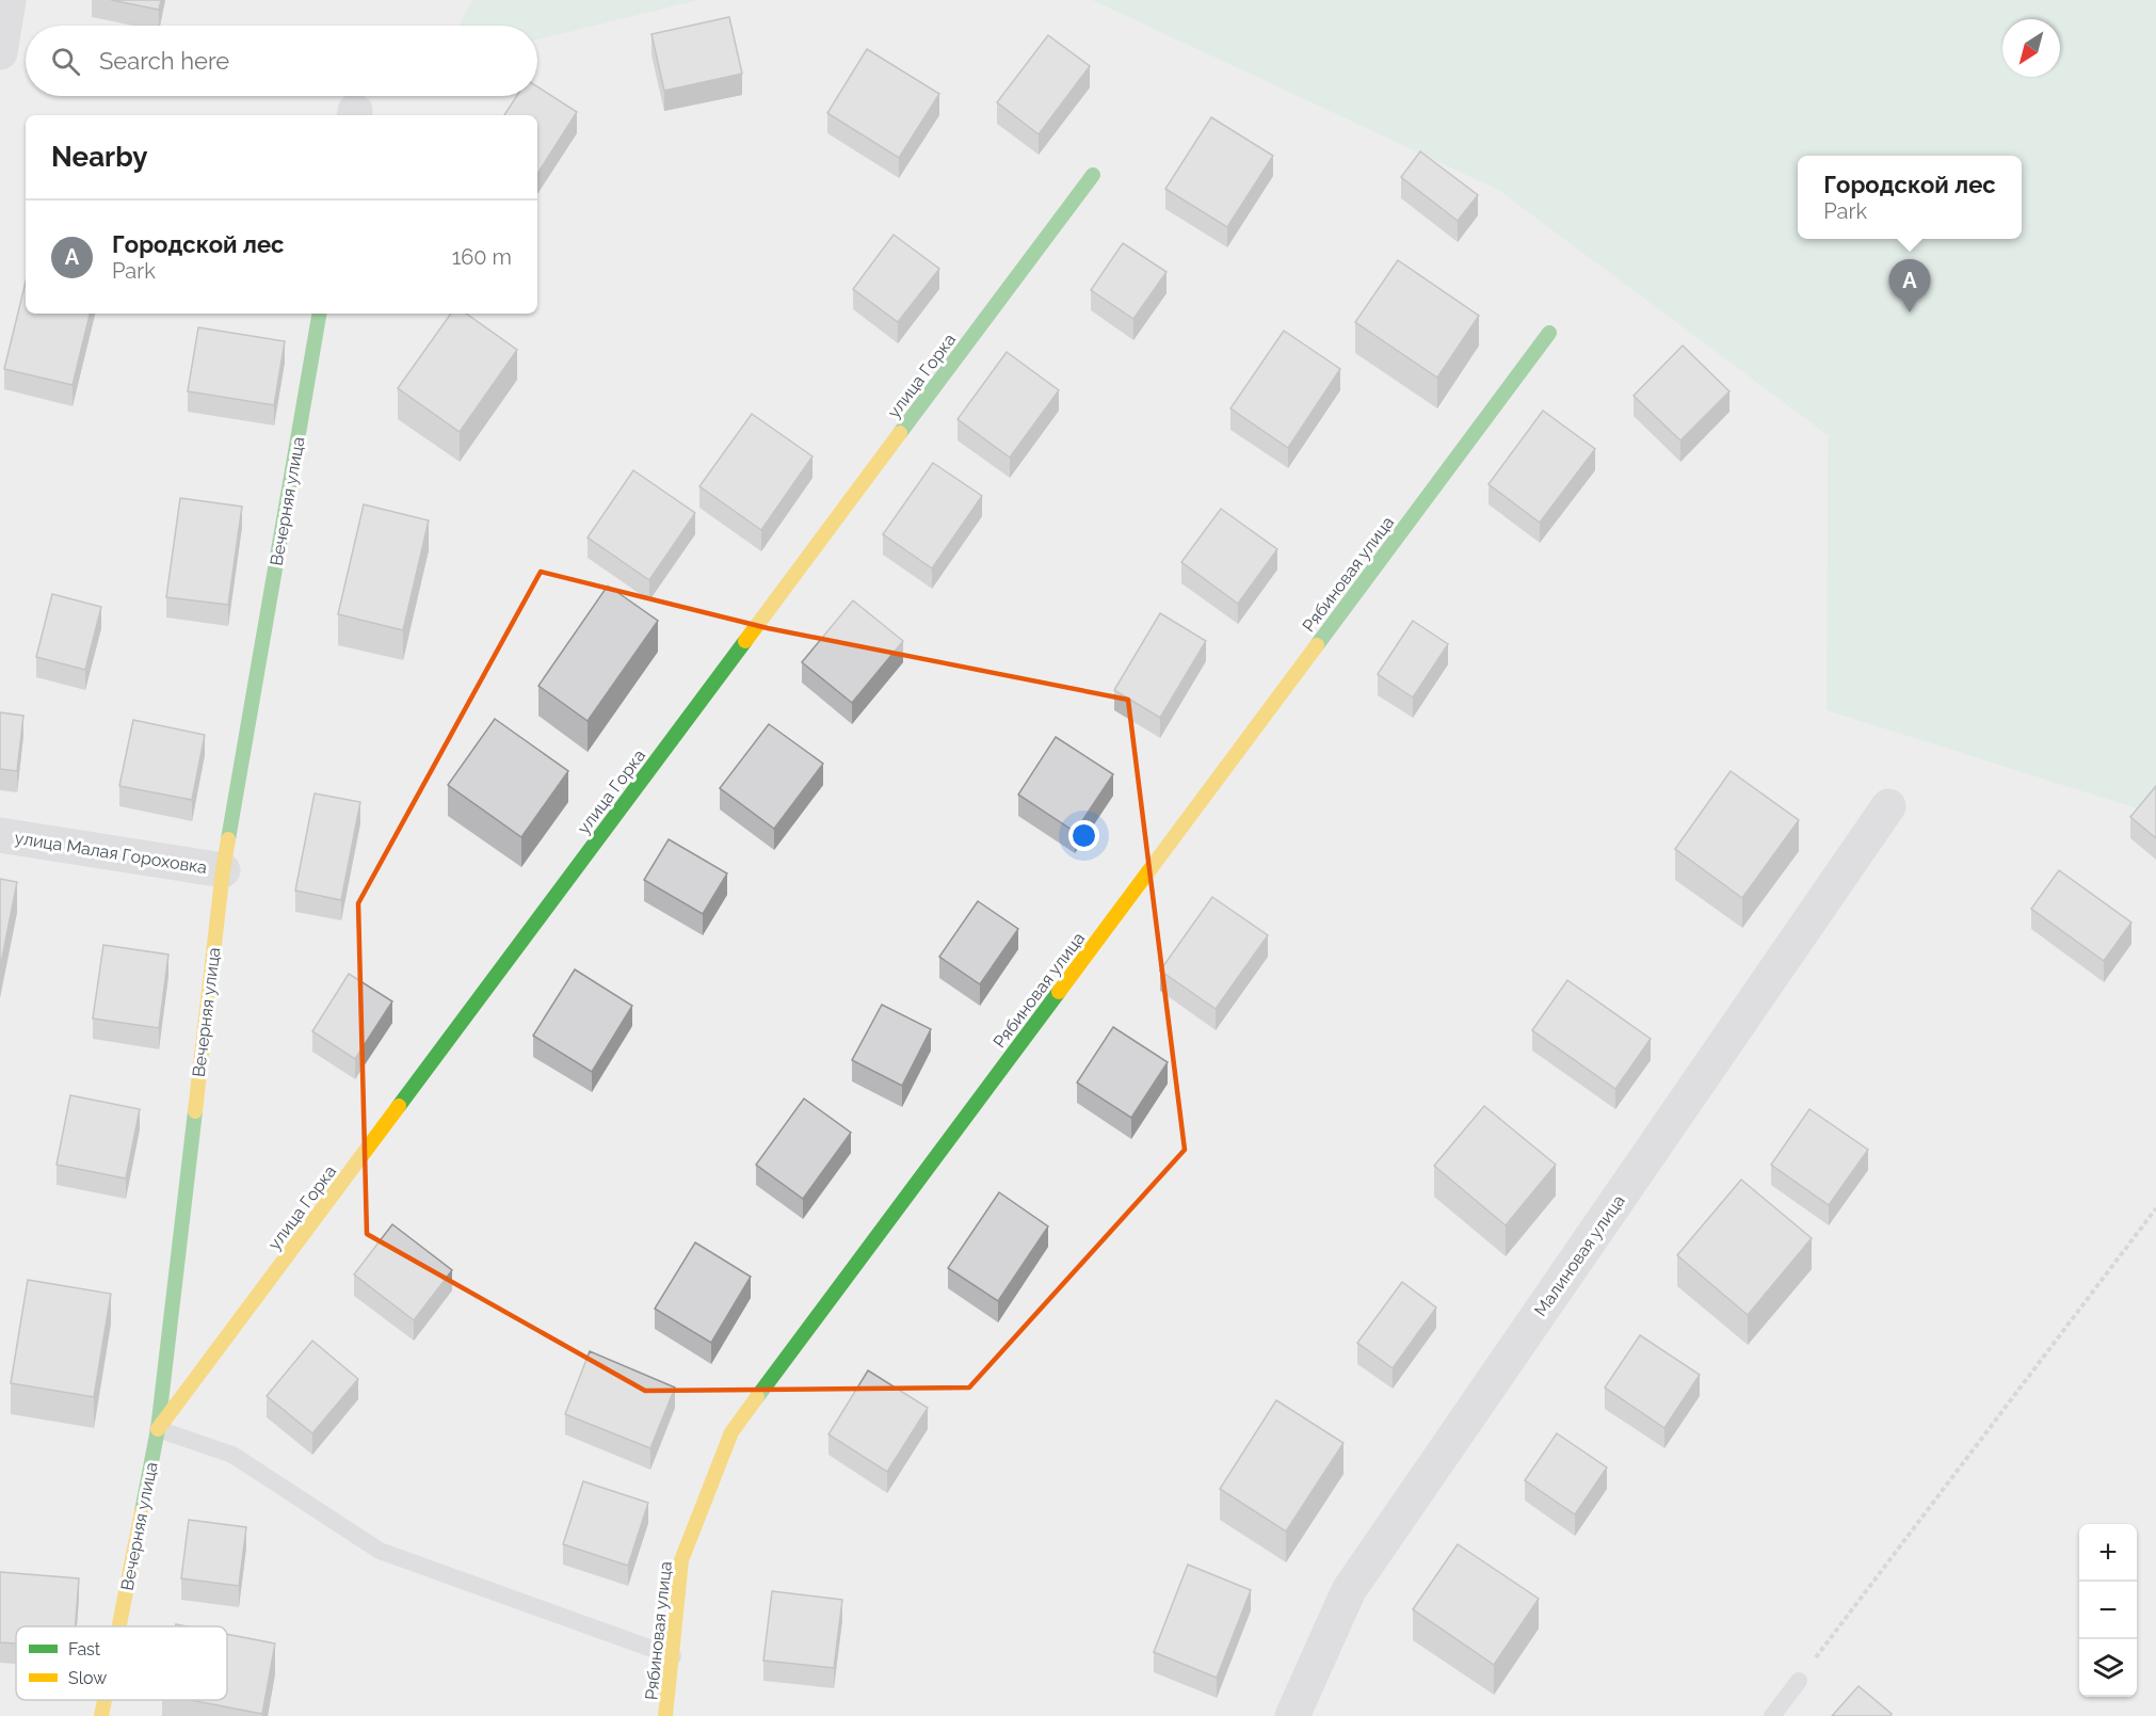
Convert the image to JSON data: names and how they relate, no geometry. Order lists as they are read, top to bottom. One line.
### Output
{"streets":{"street":["улица Горка","Вечерняя улица","Рябиновая улица","улица Малая Гороховка","Малиновая улица"]},"crossings":[["улица Горка","Вечерняя улица"],["Вечерняя улица","улица Малая Гороховка"]],"legend":["Fast","Slow"],"north":"bottom left","page":{"search":"Search here","heading":"Nearby","popup":["Городской лес","Park"],"list":[{"mark":"A","name":"Городской лес","note":"Park","value":"160 m"}],"pins":"A","map_buttons":["+","−"]}}
